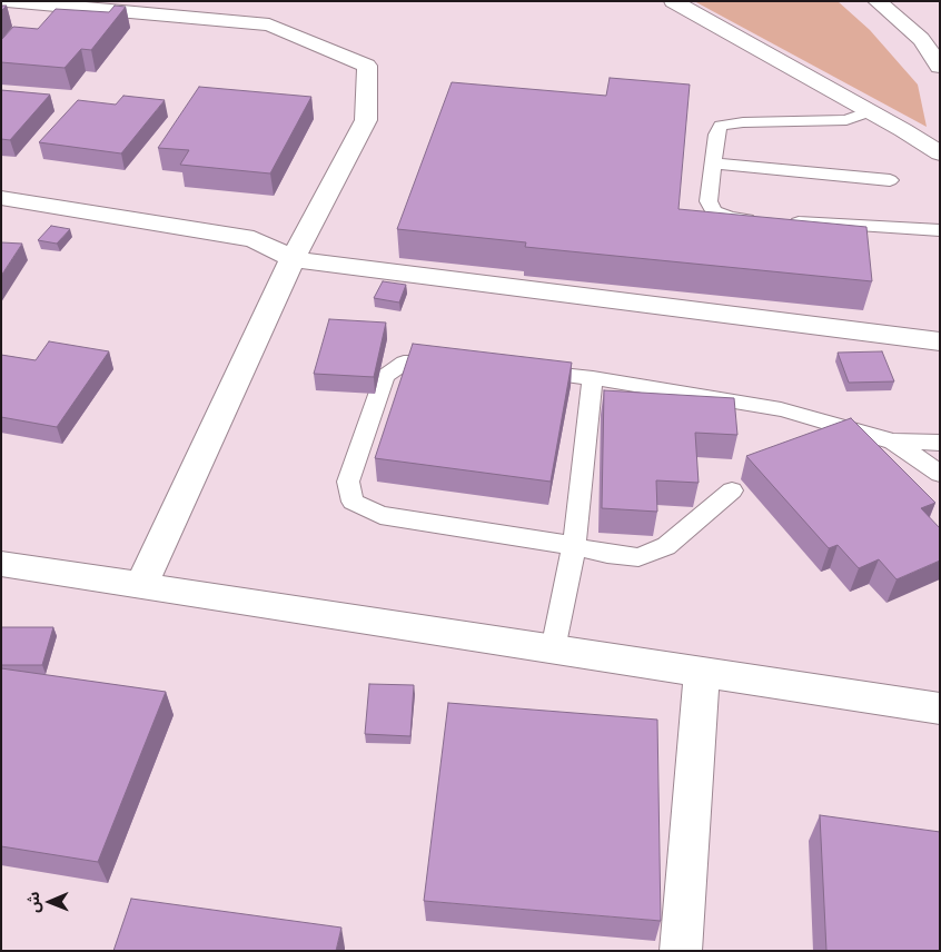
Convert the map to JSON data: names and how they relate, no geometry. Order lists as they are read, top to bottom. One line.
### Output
{"north":"left"}
